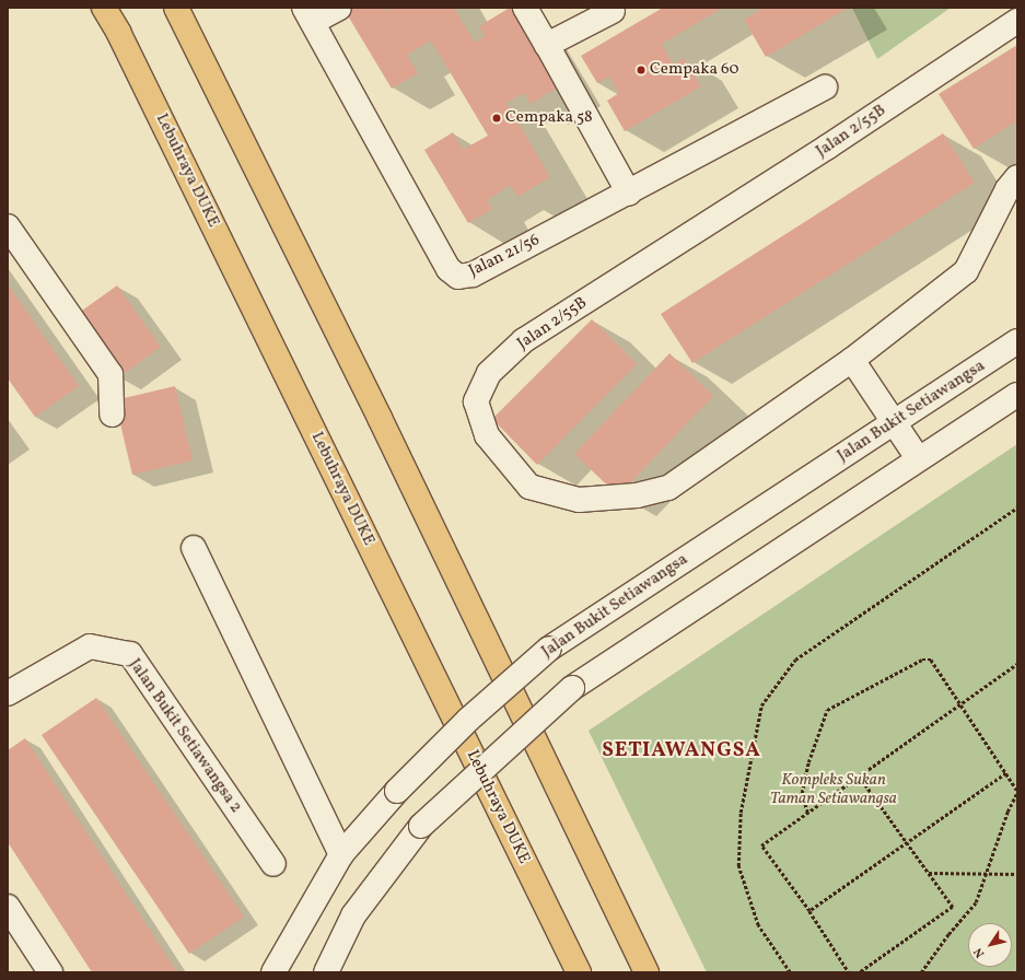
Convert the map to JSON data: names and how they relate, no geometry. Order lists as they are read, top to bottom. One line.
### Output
{"streets":{"highway":["Lebuhraya DUKE"],"street":["Jalan 2/55B","Jalan 21/56","Jalan Bukit Setiawangsa","Jalan Bukit Setiawangsa 2"]},"districts":["SETIAWANGSA"],"parks":["Kompleks Sukan Taman Setiawangsa"],"places":["Cempaka 60","Cempaka 58"],"north":"bottom left"}
